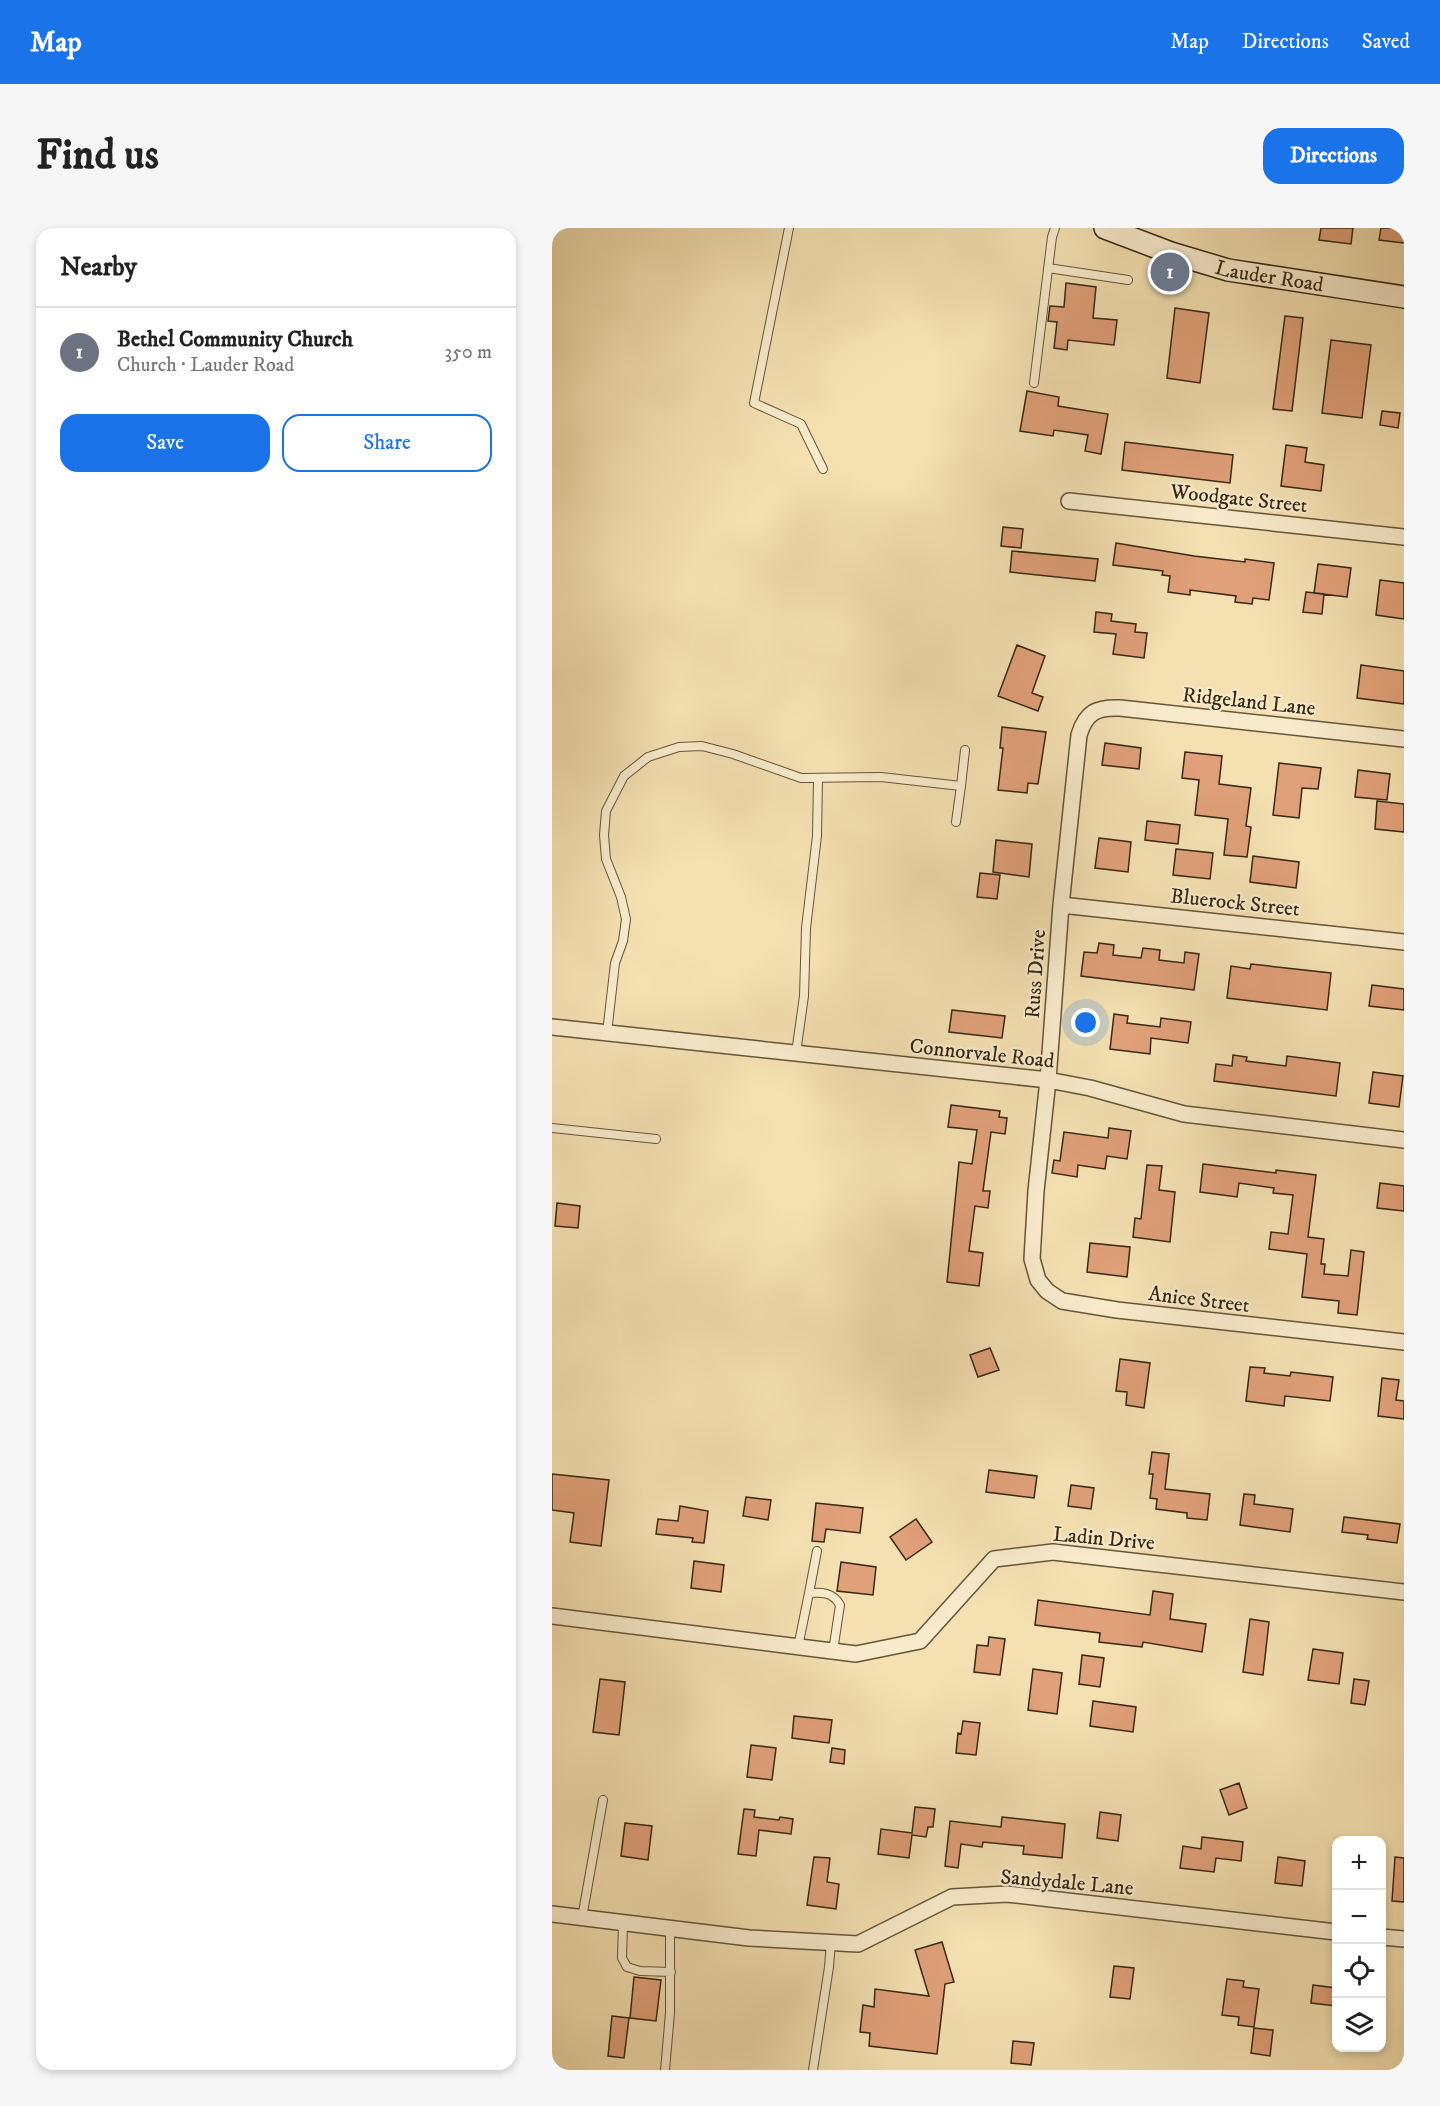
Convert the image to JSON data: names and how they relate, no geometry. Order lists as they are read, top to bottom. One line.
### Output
{"streets":{"main road":["Lauder Road"],"street":["Woodgate Street","Ridgeland Lane","Bluerock Street","Russ Drive","Connorvale Road","Anice Street","Ladin Drive","Sandydale Lane"]},"crossings":[["Ridgeland Lane","Russ Drive"],["Bluerock Street","Russ Drive"],["Russ Drive","Connorvale Road"],["Russ Drive","Anice Street"]],"page":{"header":"Map","nav":["Map","Directions","Saved"],"buttons":["Directions",["Save","Share"]],"title":"Find us","heading":"Nearby","pins":"1","list":[{"mark":"1","name":"Bethel Community Church","note":"Church · Lauder Road","value":"350 m"}],"map_buttons":["+","−"]}}
